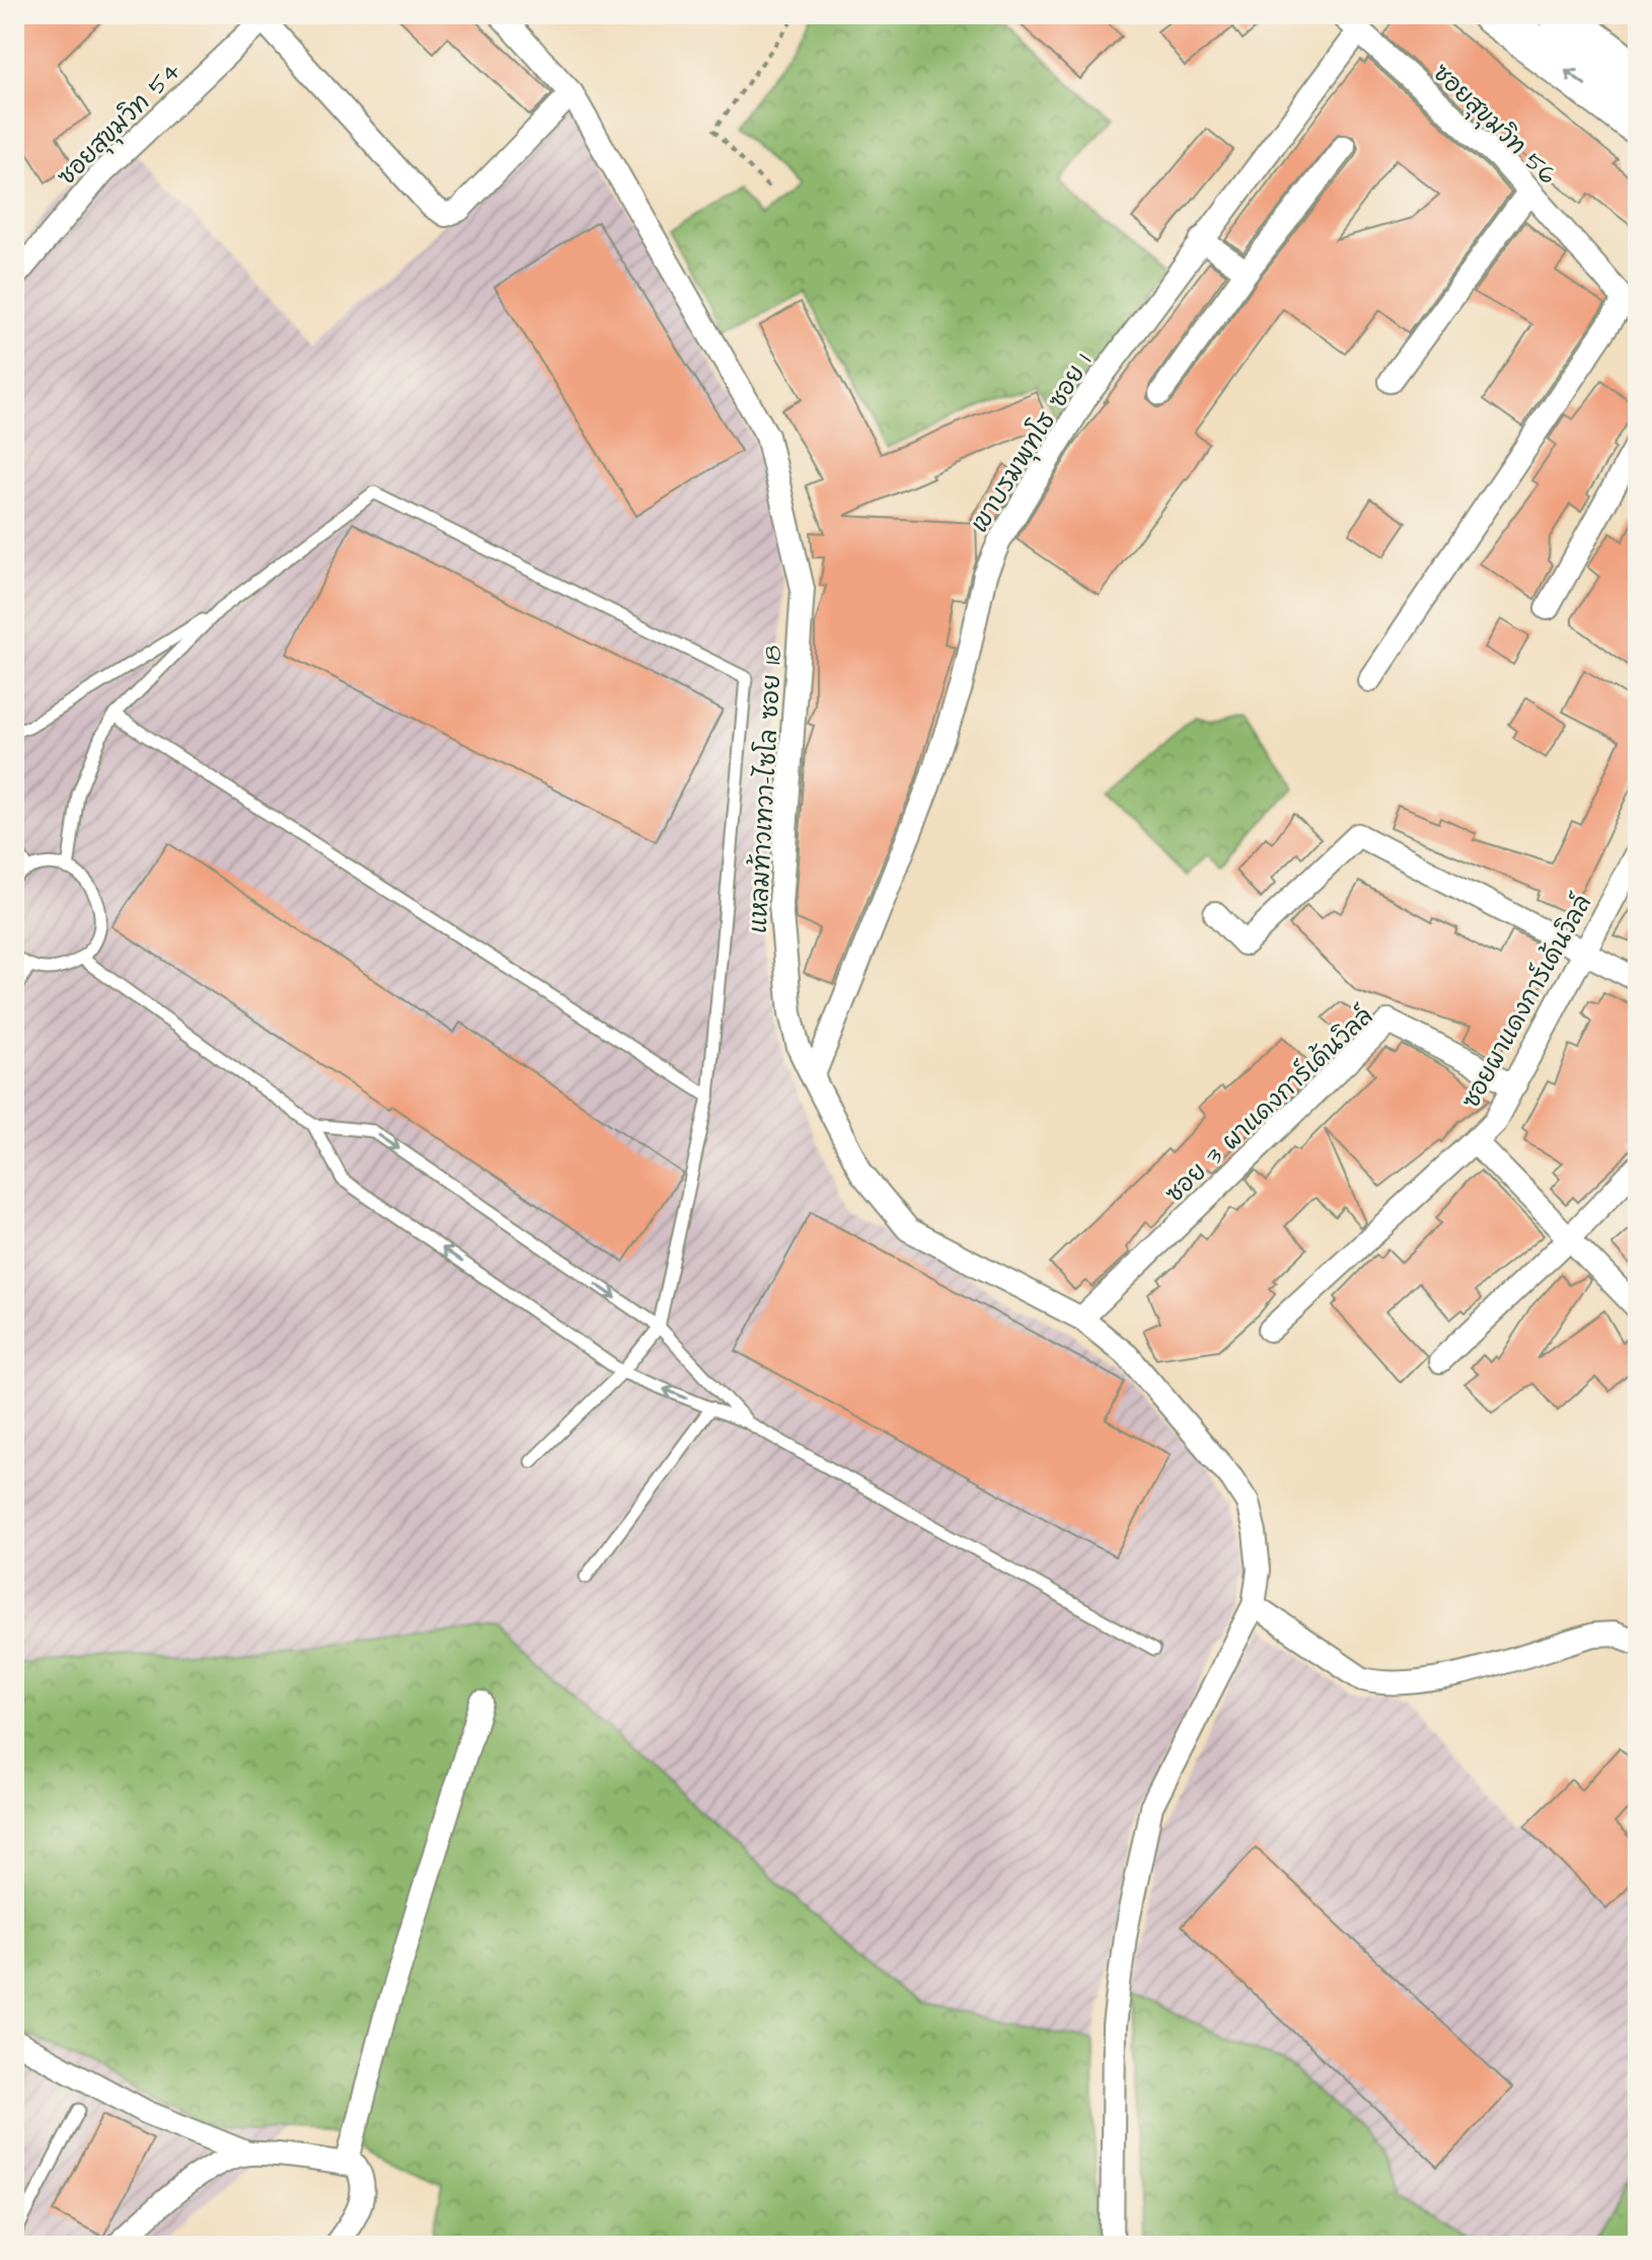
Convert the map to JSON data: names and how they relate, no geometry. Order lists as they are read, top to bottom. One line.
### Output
{"streets":{"street":["ซอยสุขุมวิท 54","ซอยสุขุมวิท 56","เขาบรมพุทโธ ซอย 1","แหลมท้าวเทวา-ไซโล ซอย 18","ซอยผาแดงการ์เด้นวิลล์","ซอย 3 ผาแดงการ์เด้นวิลล์"]},"crossings":[["ซอยสุขุมวิท 56","เขาบรมพุทโธ ซอย 1"],["เขาบรมพุทโธ ซอย 1","แหลมท้าวเทวา-ไซโล ซอย 18"],["แหลมท้าวเทวา-ไซโล ซอย 18","ซอย 3 ผาแดงการ์เด้นวิลล์"],["ซอยผาแดงการ์เด้นวิลล์","ซอย 3 ผาแดงการ์เด้นวิลล์"]]}
